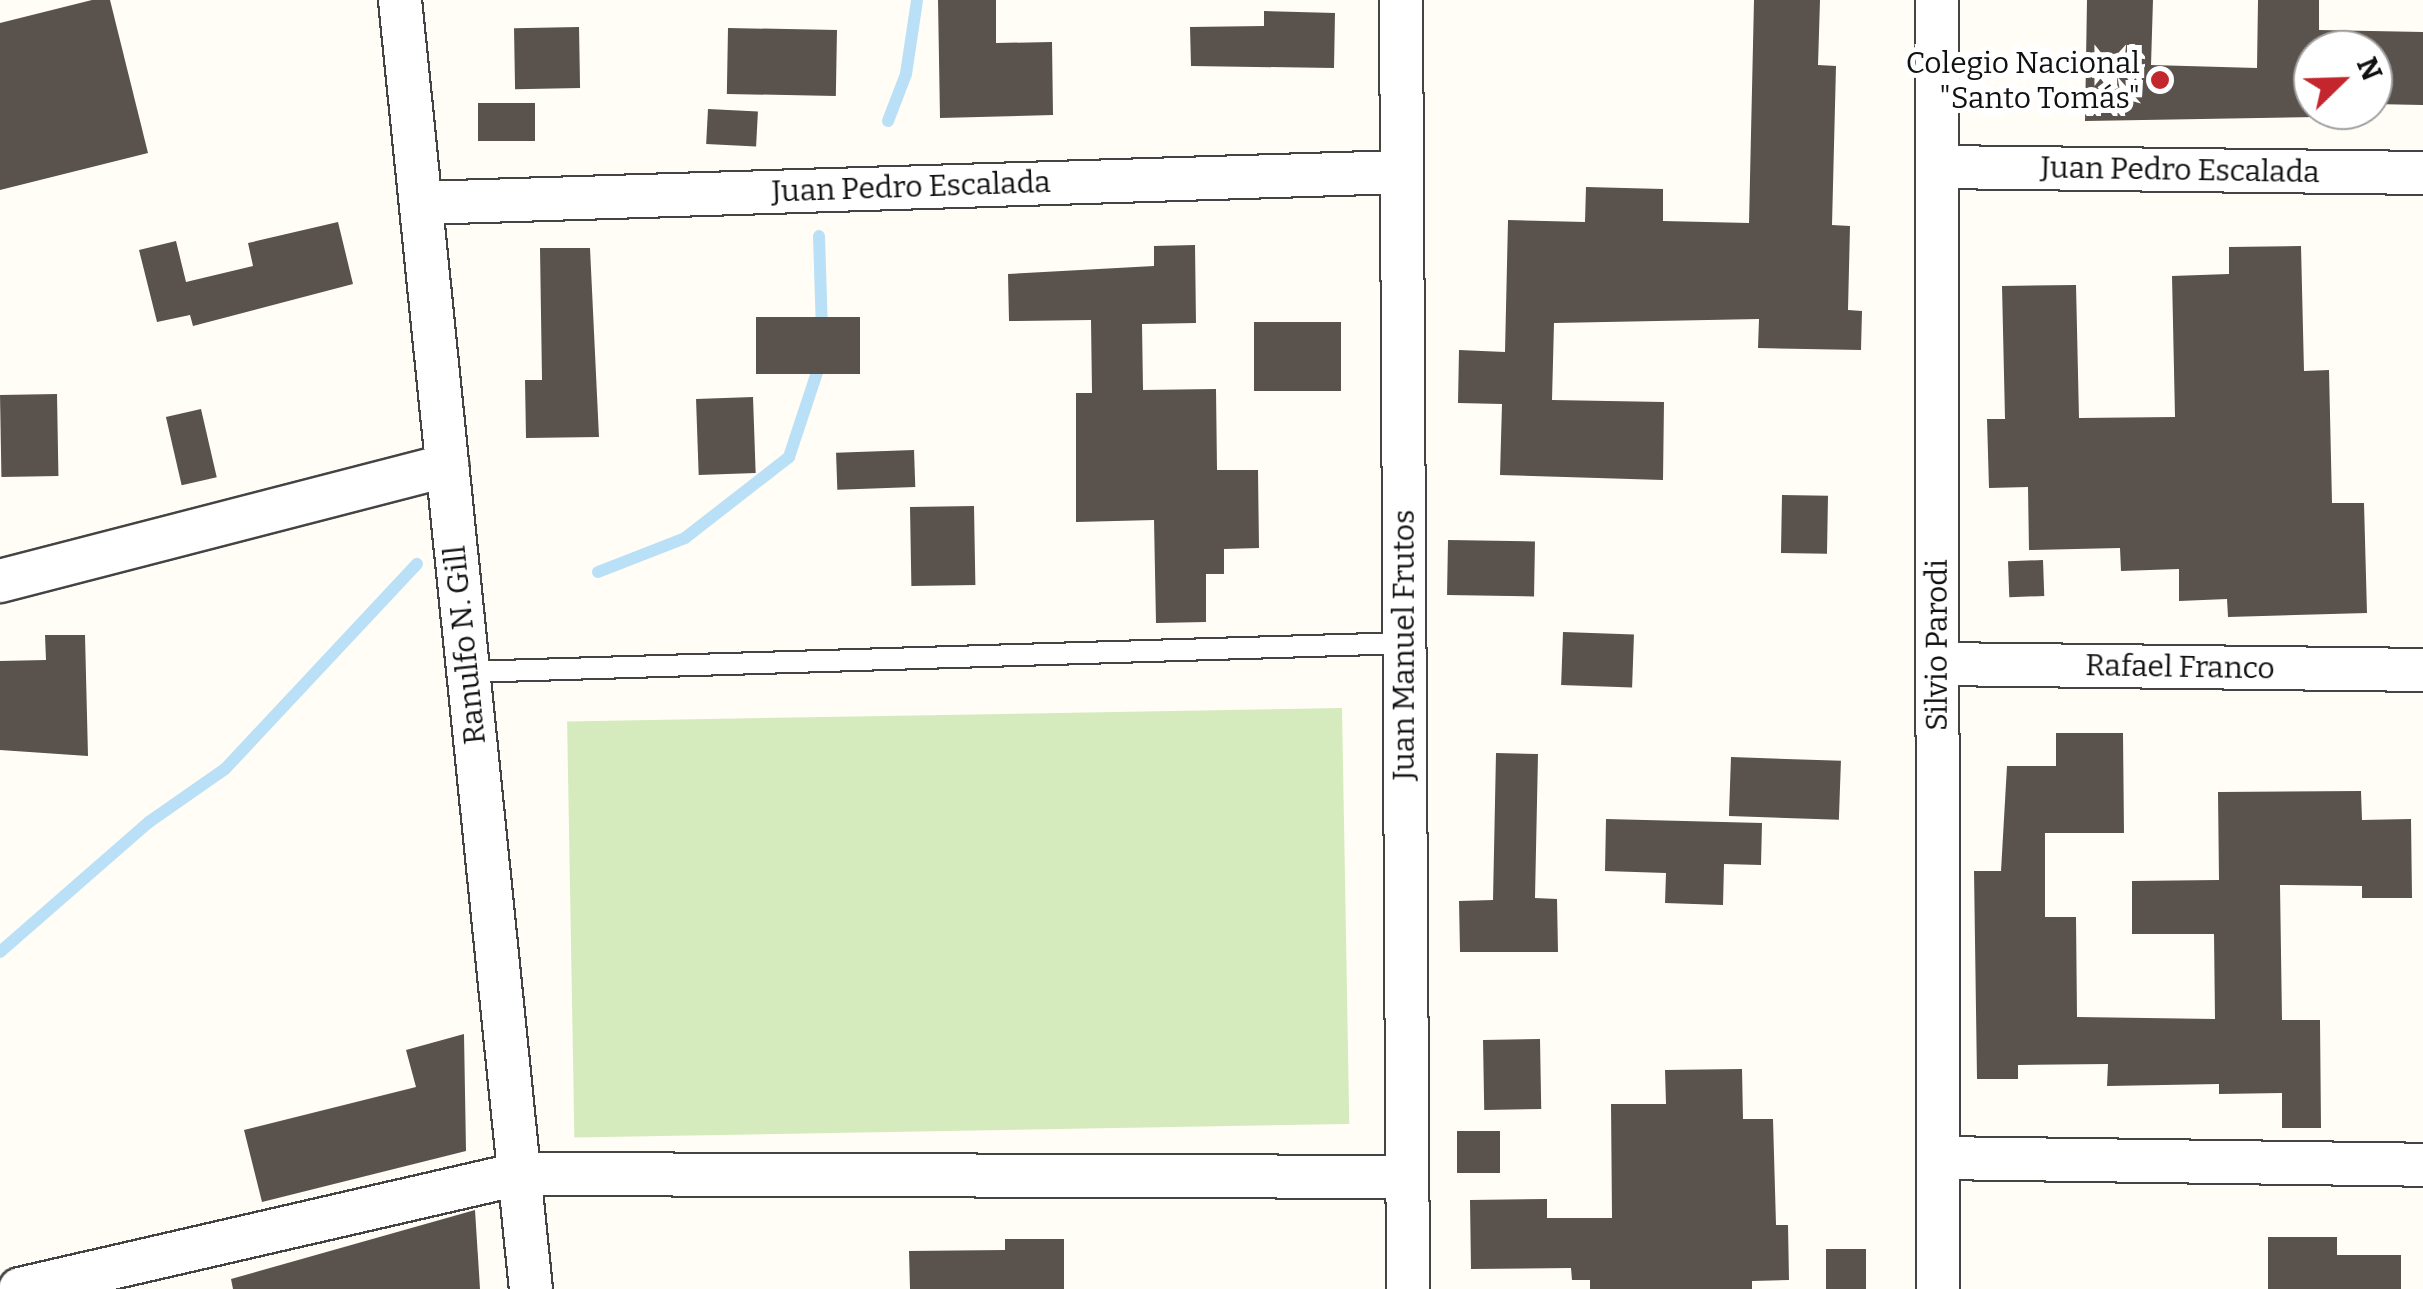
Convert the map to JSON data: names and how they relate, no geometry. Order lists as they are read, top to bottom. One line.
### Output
{"streets":{"street":["Juan Pedro Escalada","Ranulfo N. Gill","Juan Manuel Frutos","Silvio Parodi","Rafael Franco"]},"crossings":[["Juan Pedro Escalada","Ranulfo N. Gill"],["Juan Pedro Escalada","Juan Manuel Frutos"],["Juan Pedro Escalada","Silvio Parodi"],["Silvio Parodi","Rafael Franco"]],"places":["Colegio Nacional \"Santo Tomás\""],"north":"top right"}
